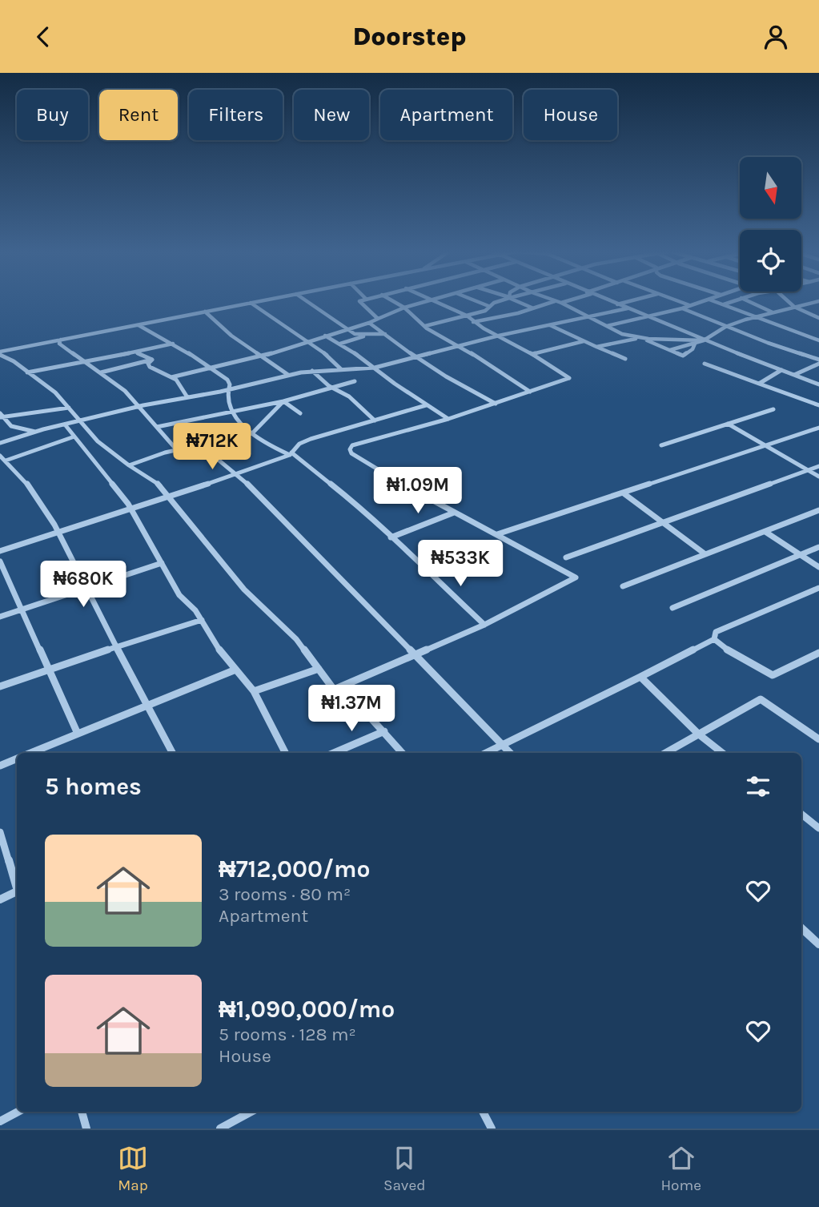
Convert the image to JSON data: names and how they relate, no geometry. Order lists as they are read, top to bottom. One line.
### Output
{"north":"bottom","page":{"header":"Doorstep","chip":["Buy","Rent","Filters","New","Apartment","House"],"price":["₦712K","₦1.09M","₦533K","₦680K","₦1.37M"],"heading":"5 homes","list":[{"name":"₦712,000/mo","note":"3 rooms · 80 m² · Apartment"},{"name":"₦1,090,000/mo","note":"5 rooms · 128 m² · House"}],"tabs":["Map","Saved","Home"]}}
